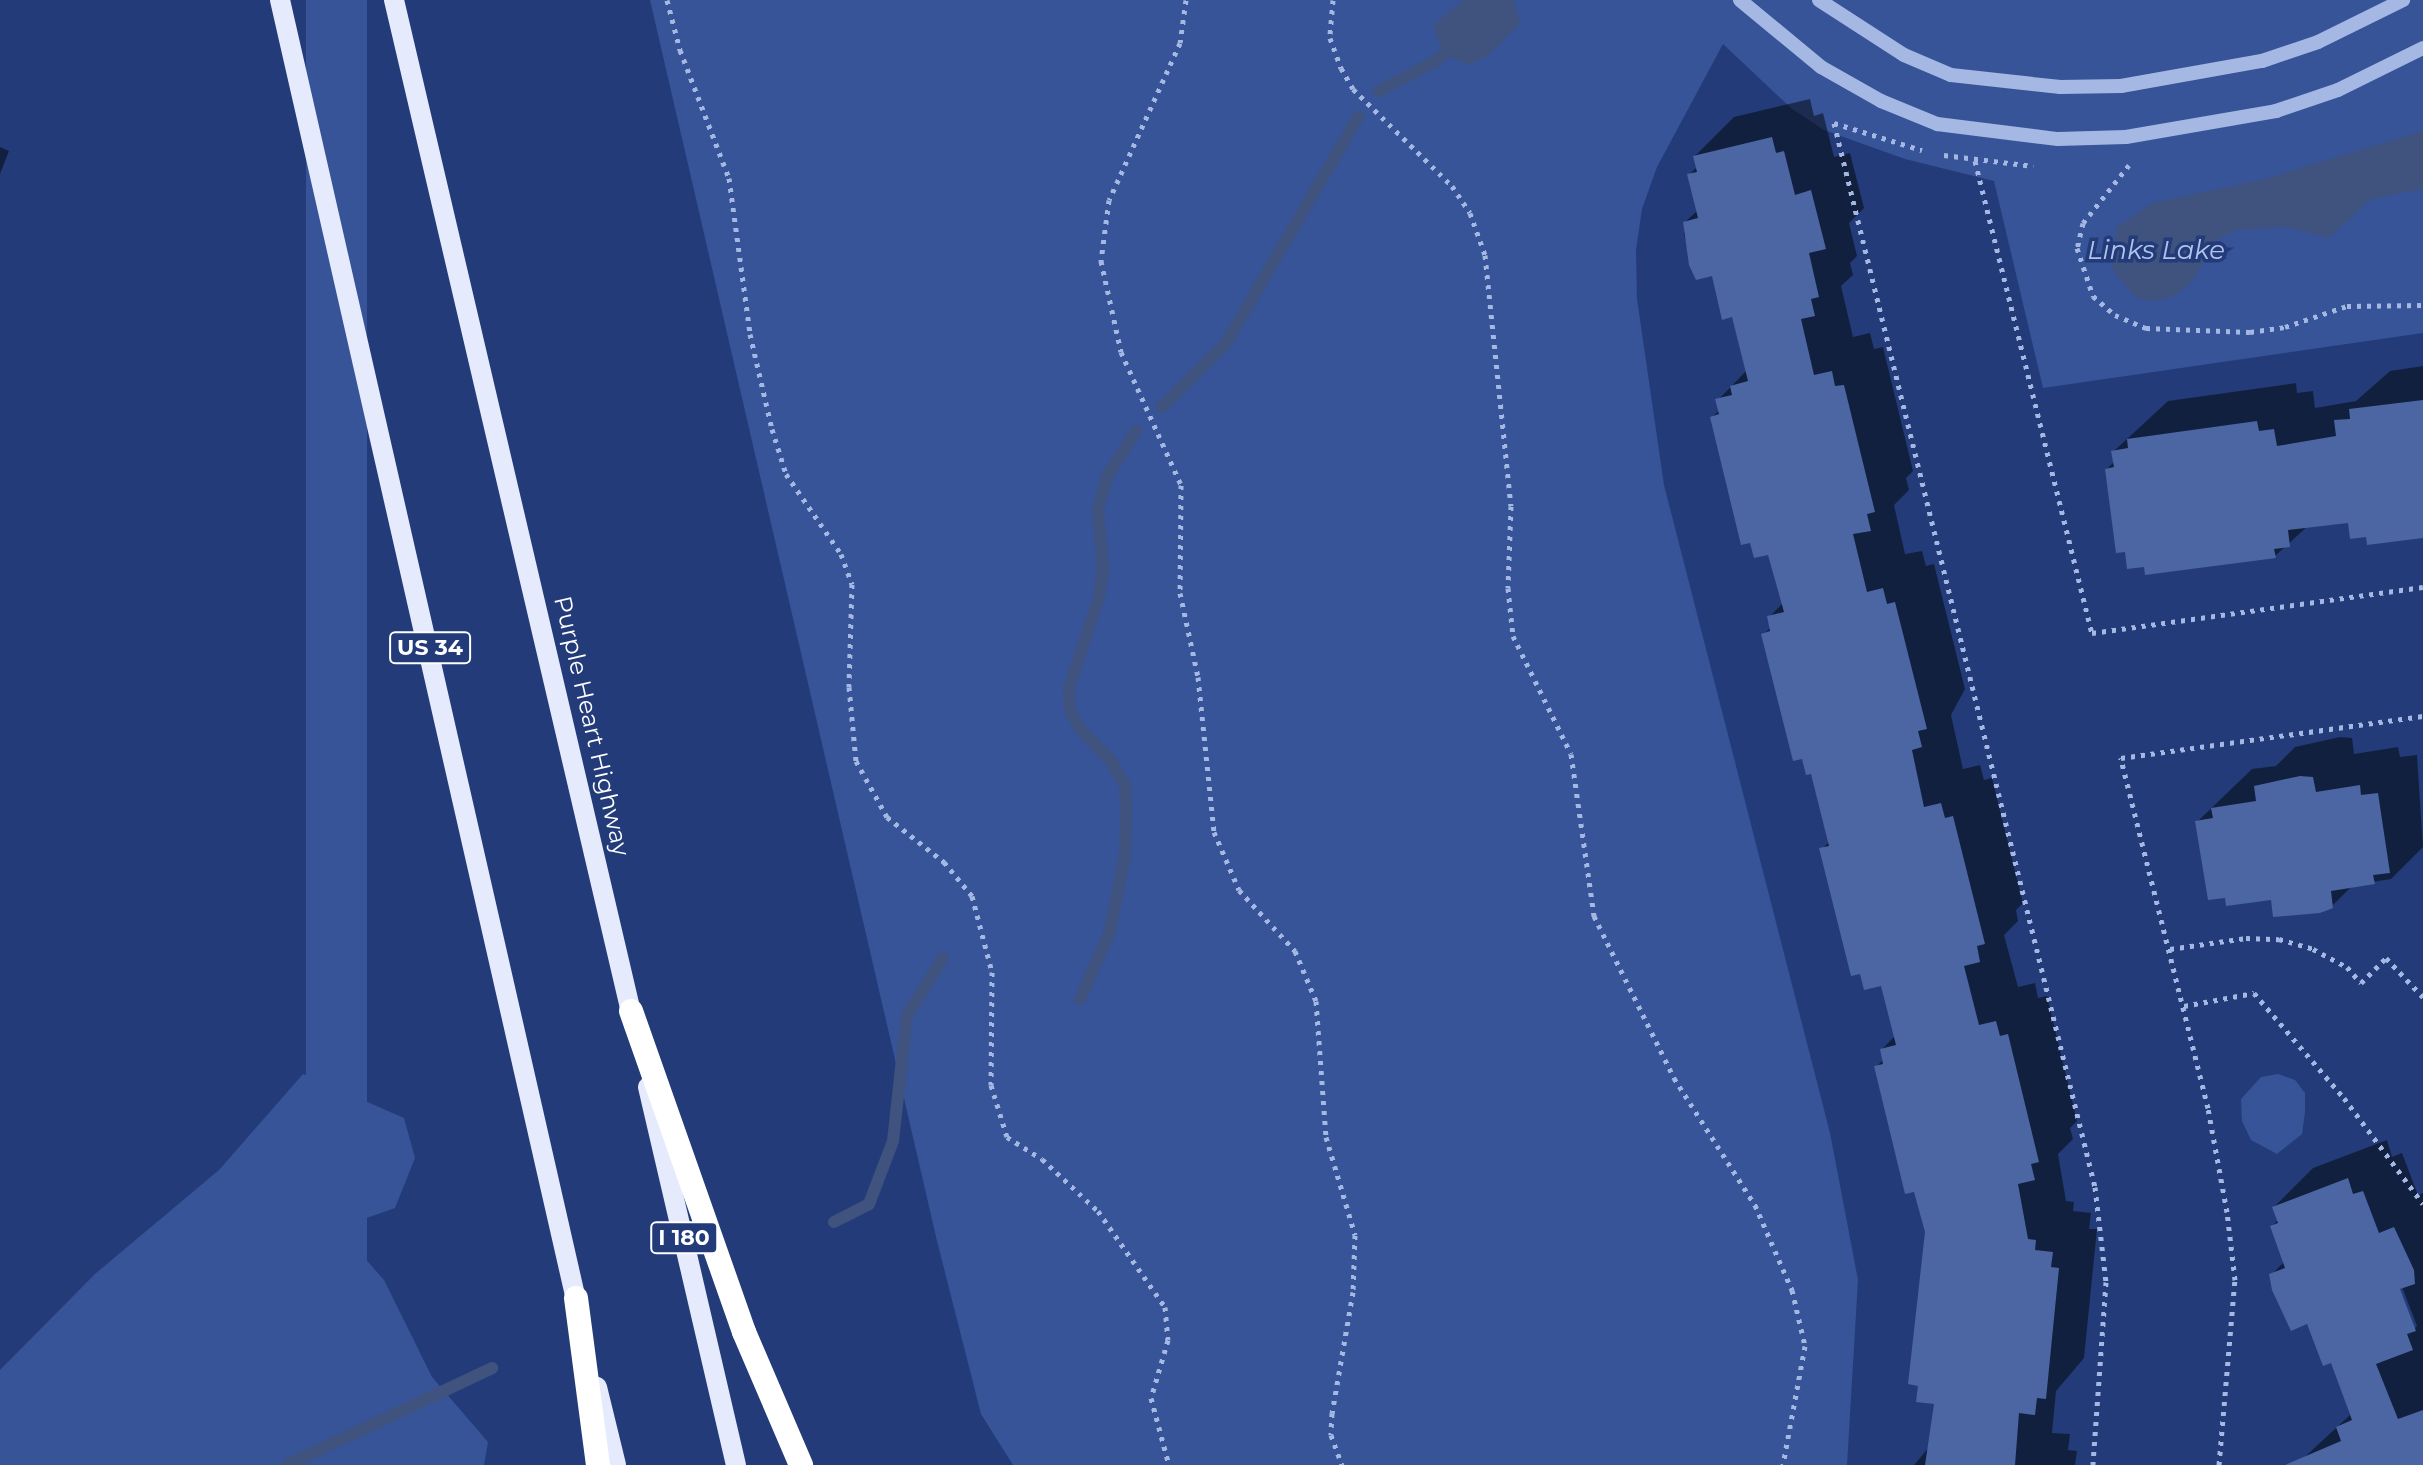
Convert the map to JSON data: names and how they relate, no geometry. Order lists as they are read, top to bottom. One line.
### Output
{"streets":{"main road":["US 34","Purple Heart Highway","I 180"]},"water":["Links Lake"]}
